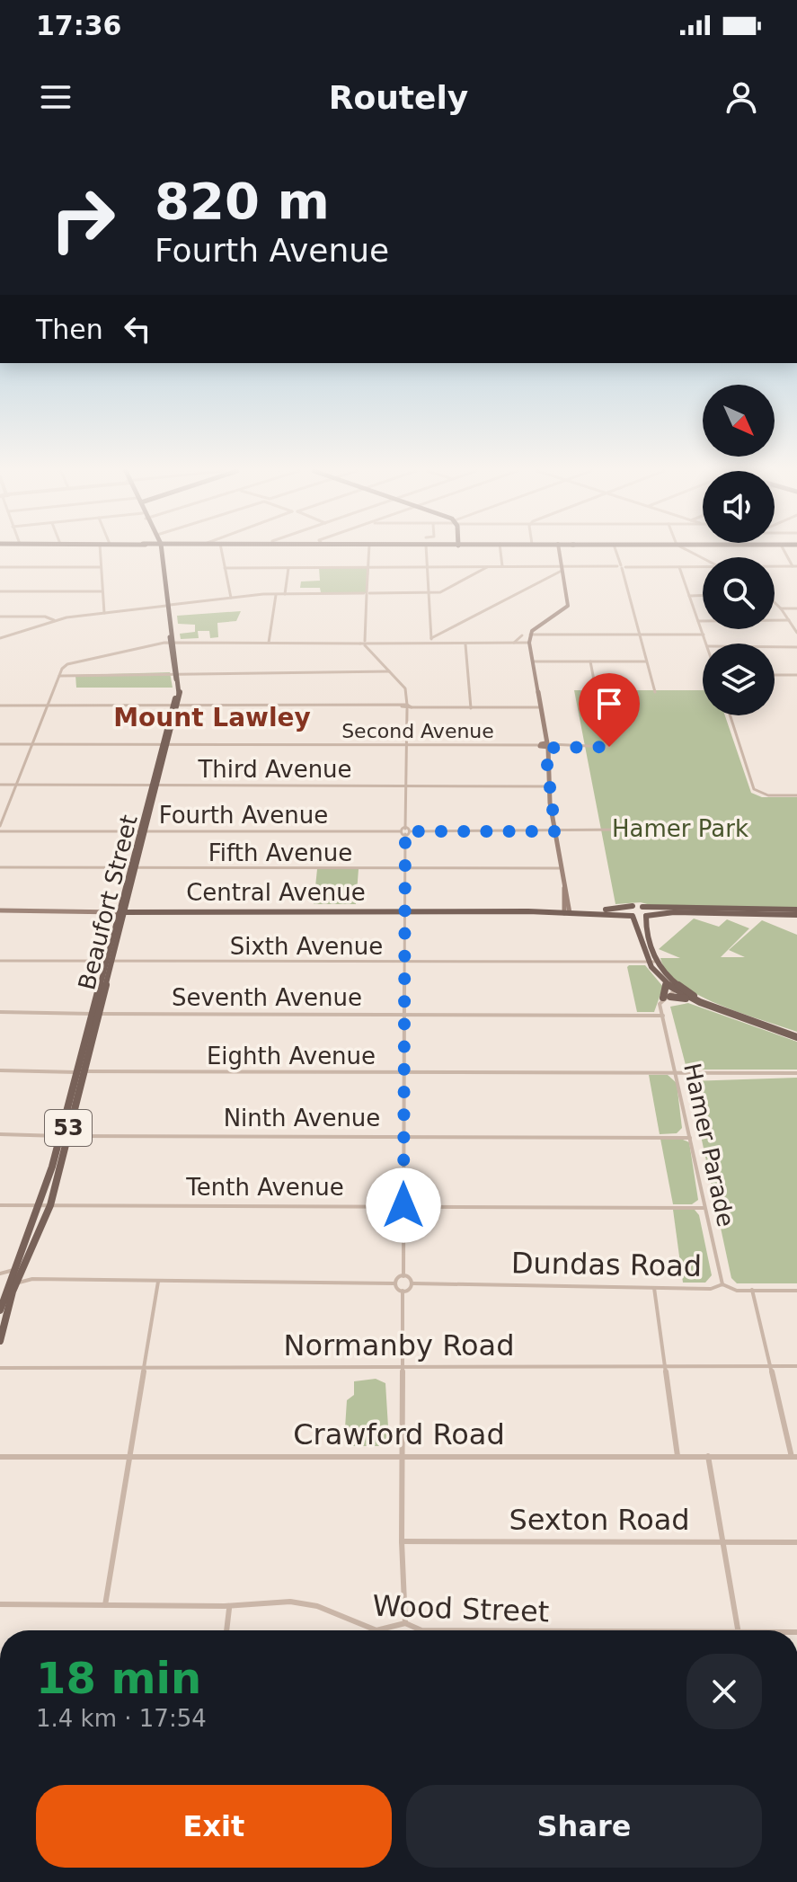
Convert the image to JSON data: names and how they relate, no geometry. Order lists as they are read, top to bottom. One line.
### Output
{"streets":{"main road":["Central Avenue","Beaufort Street","53"],"street":["Second Avenue","Third Avenue","Fourth Avenue","Fifth Avenue","Sixth Avenue","Seventh Avenue","Eighth Avenue","Ninth Avenue","Hamer Parade","Tenth Avenue","Dundas Road","Normanby Road","Crawford Road","Sexton Road","Wood Street"]},"crossings":[["Second Avenue","Beaufort Street"],["Third Avenue","Beaufort Street"],["Fourth Avenue","Beaufort Street"],["Fifth Avenue","Beaufort Street"],["Central Avenue","Beaufort Street"],["Beaufort Street","Sixth Avenue"],["Beaufort Street","Seventh Avenue"],["Beaufort Street","Eighth Avenue"],["Beaufort Street","Ninth Avenue"],["Beaufort Street","Tenth Avenue"],["Seventh Avenue","Hamer Parade"],["Eighth Avenue","Hamer Parade"],["Ninth Avenue","Hamer Parade"],["Hamer Parade","Tenth Avenue"],["Hamer Parade","Dundas Road"]],"districts":["Mount Lawley"],"parks":["Hamer Park"],"north":"bottom right","page":{"status":"17:36","header":"Routely","turn":["820 m","Fourth Avenue"],"then":"Then","heading":["18 min","1.4 km · 17:54"],"buttons":["Exit","Share"]}}
